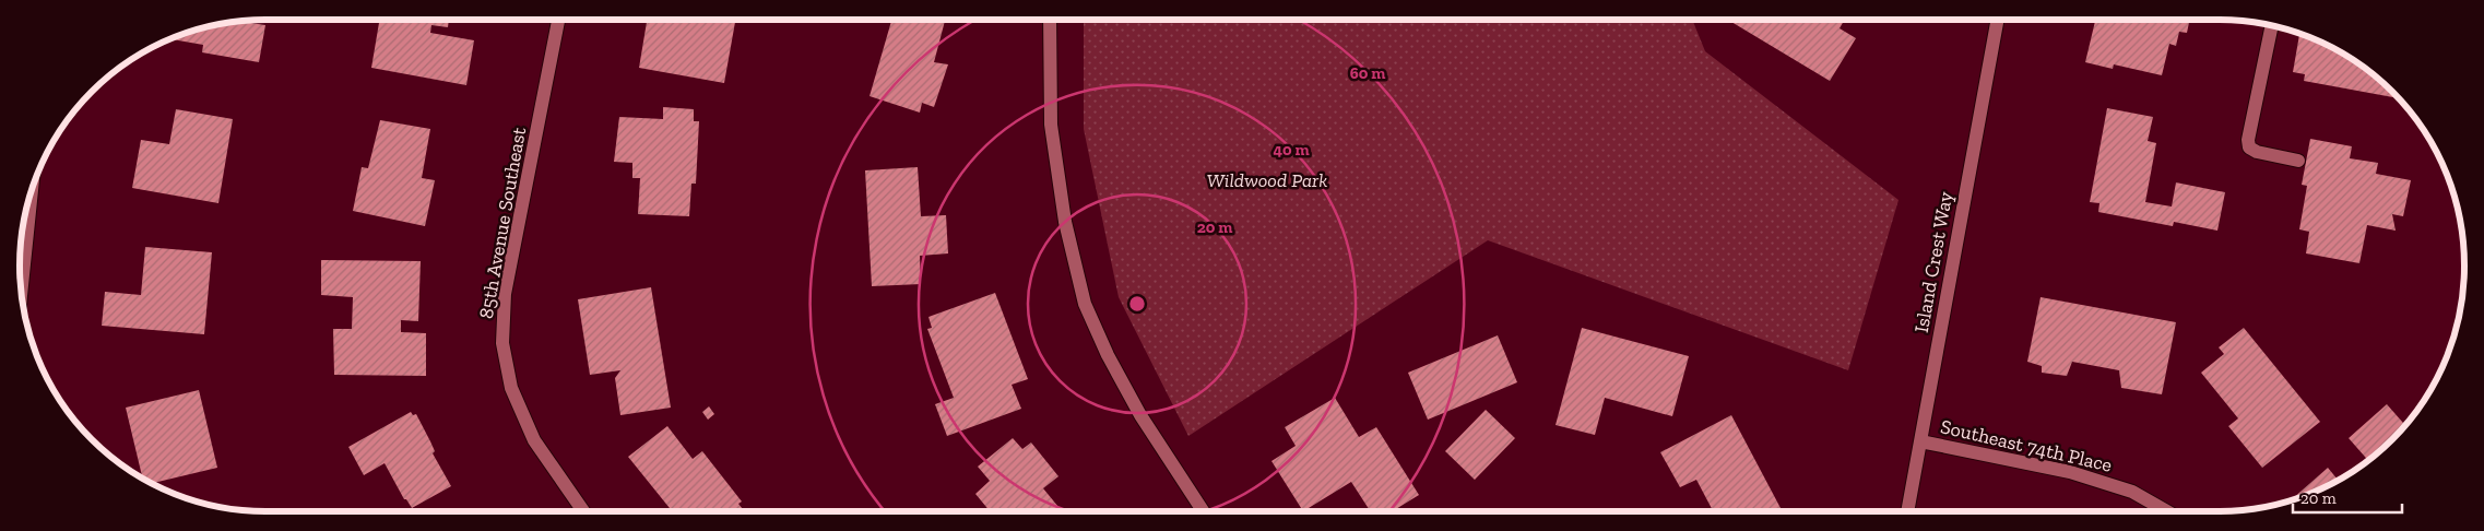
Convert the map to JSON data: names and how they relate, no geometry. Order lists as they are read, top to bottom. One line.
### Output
{"streets":{"street":["85th Avenue Southeast","Island Crest Way","Southeast 74th Place"]},"crossings":[["Island Crest Way","Southeast 74th Place"]],"parks":["Wildwood Park"],"scale_bar":"20 m","rings":["60 m","40 m","20 m"]}
